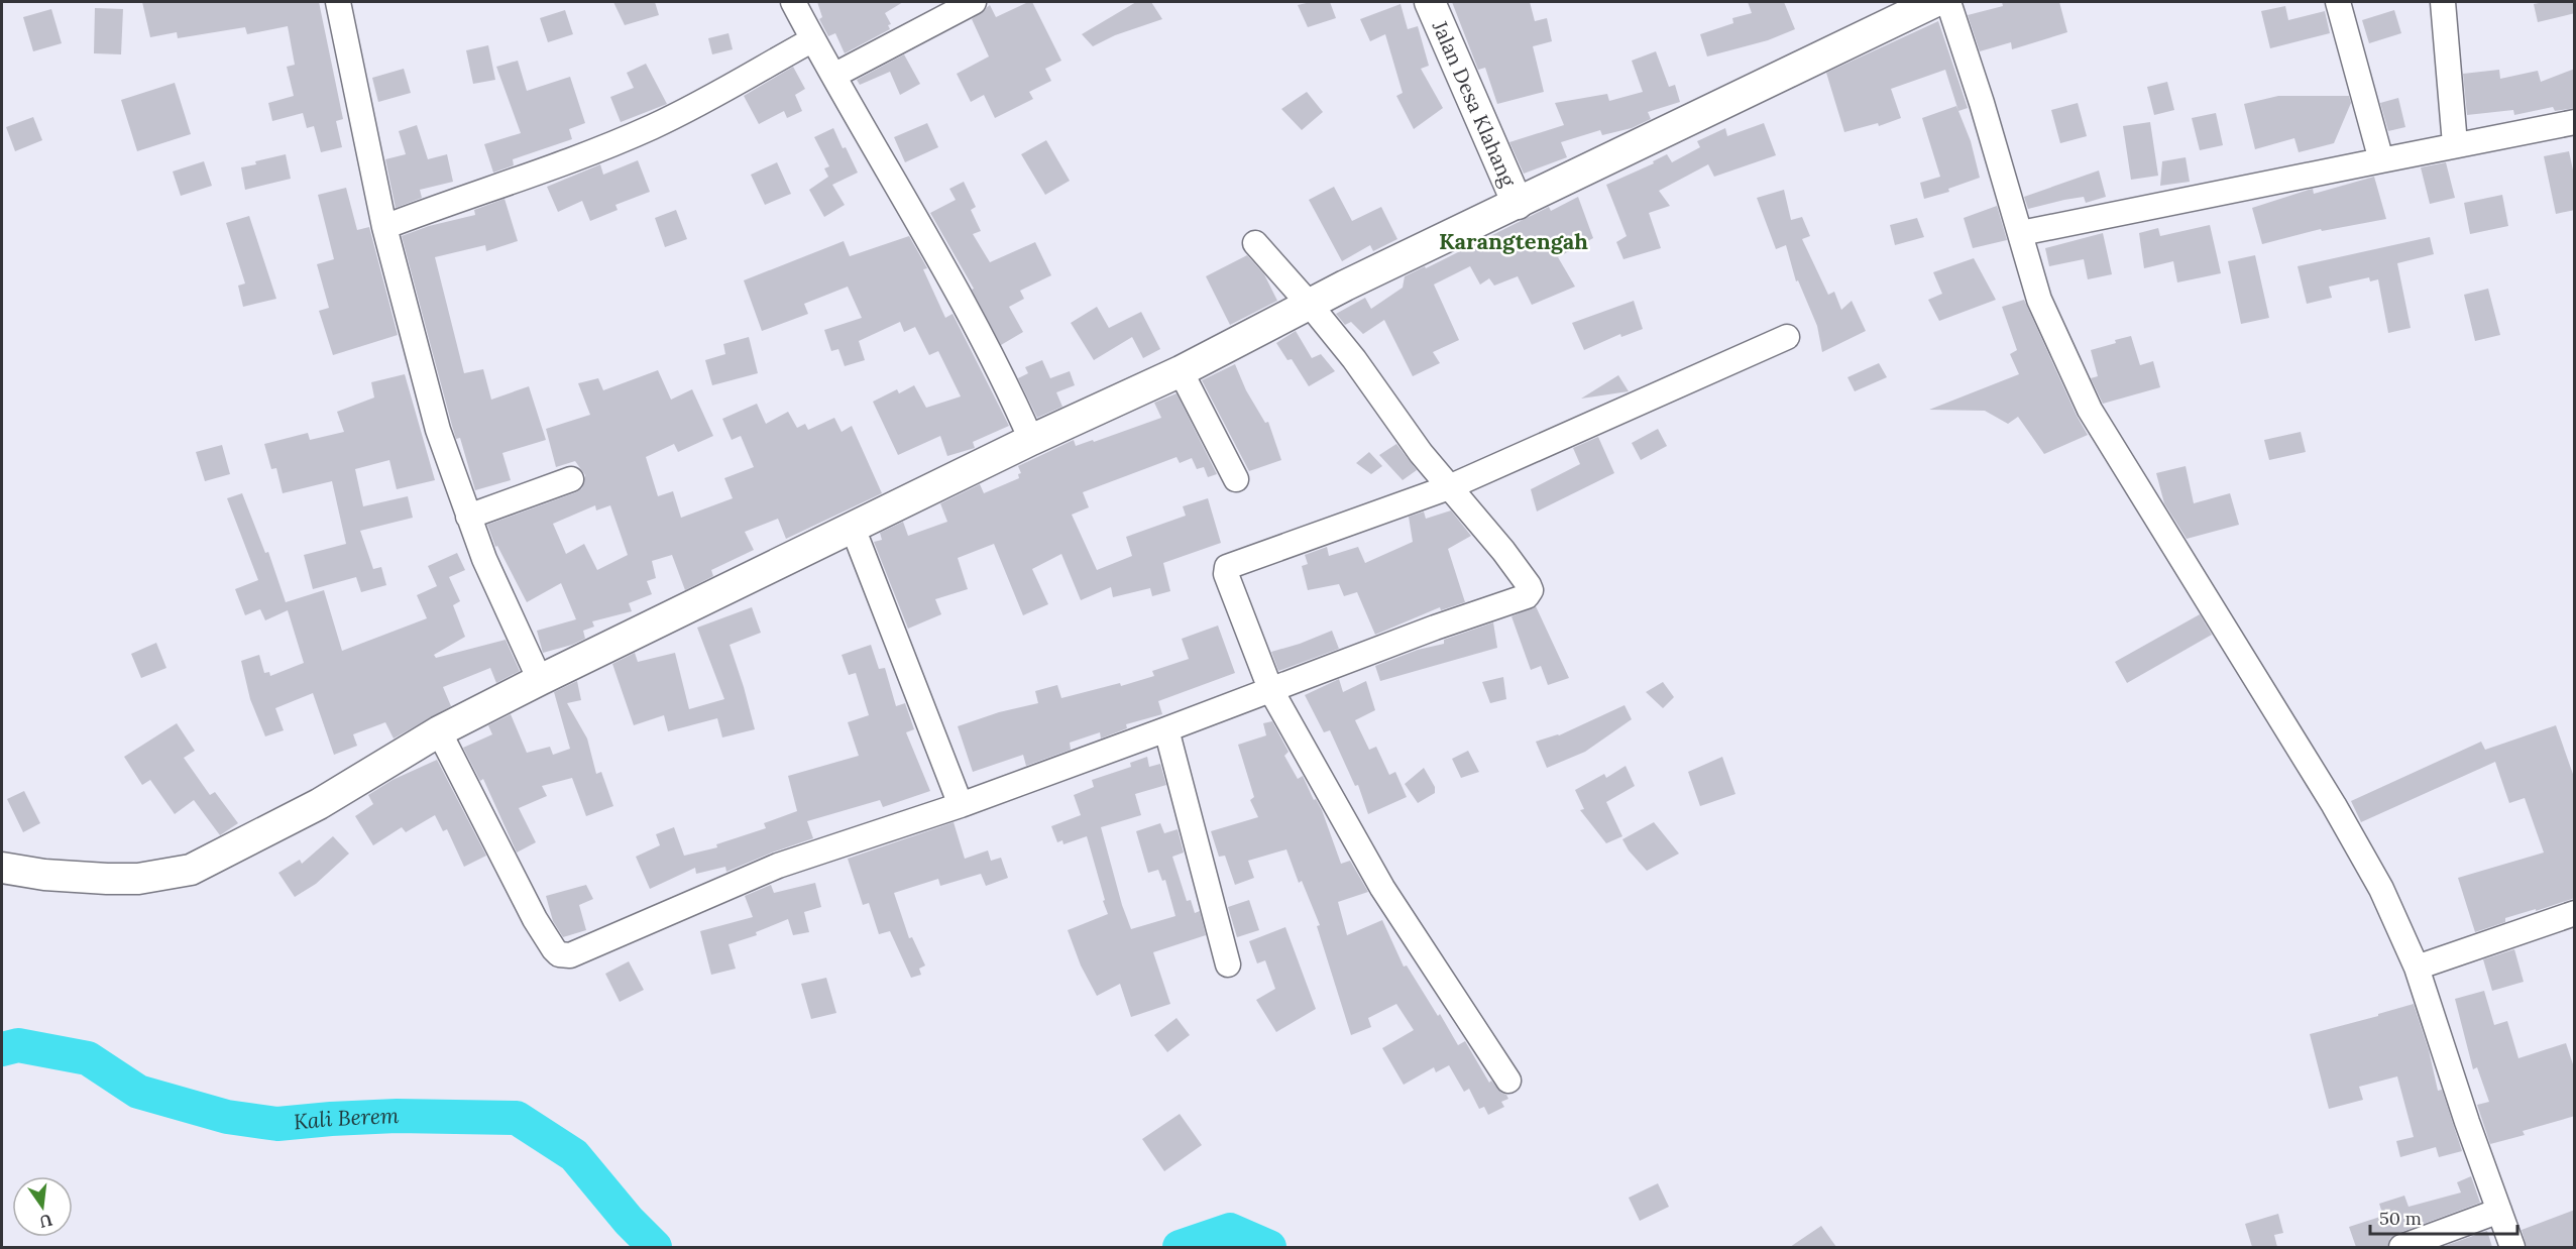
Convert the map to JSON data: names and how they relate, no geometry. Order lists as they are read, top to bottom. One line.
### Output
{"streets":{"street":["Jalan Desa Klahang"]},"districts":["Karangtengah"],"water":["Kali Berem"],"scale_bar":"50 m","north":"bottom"}
